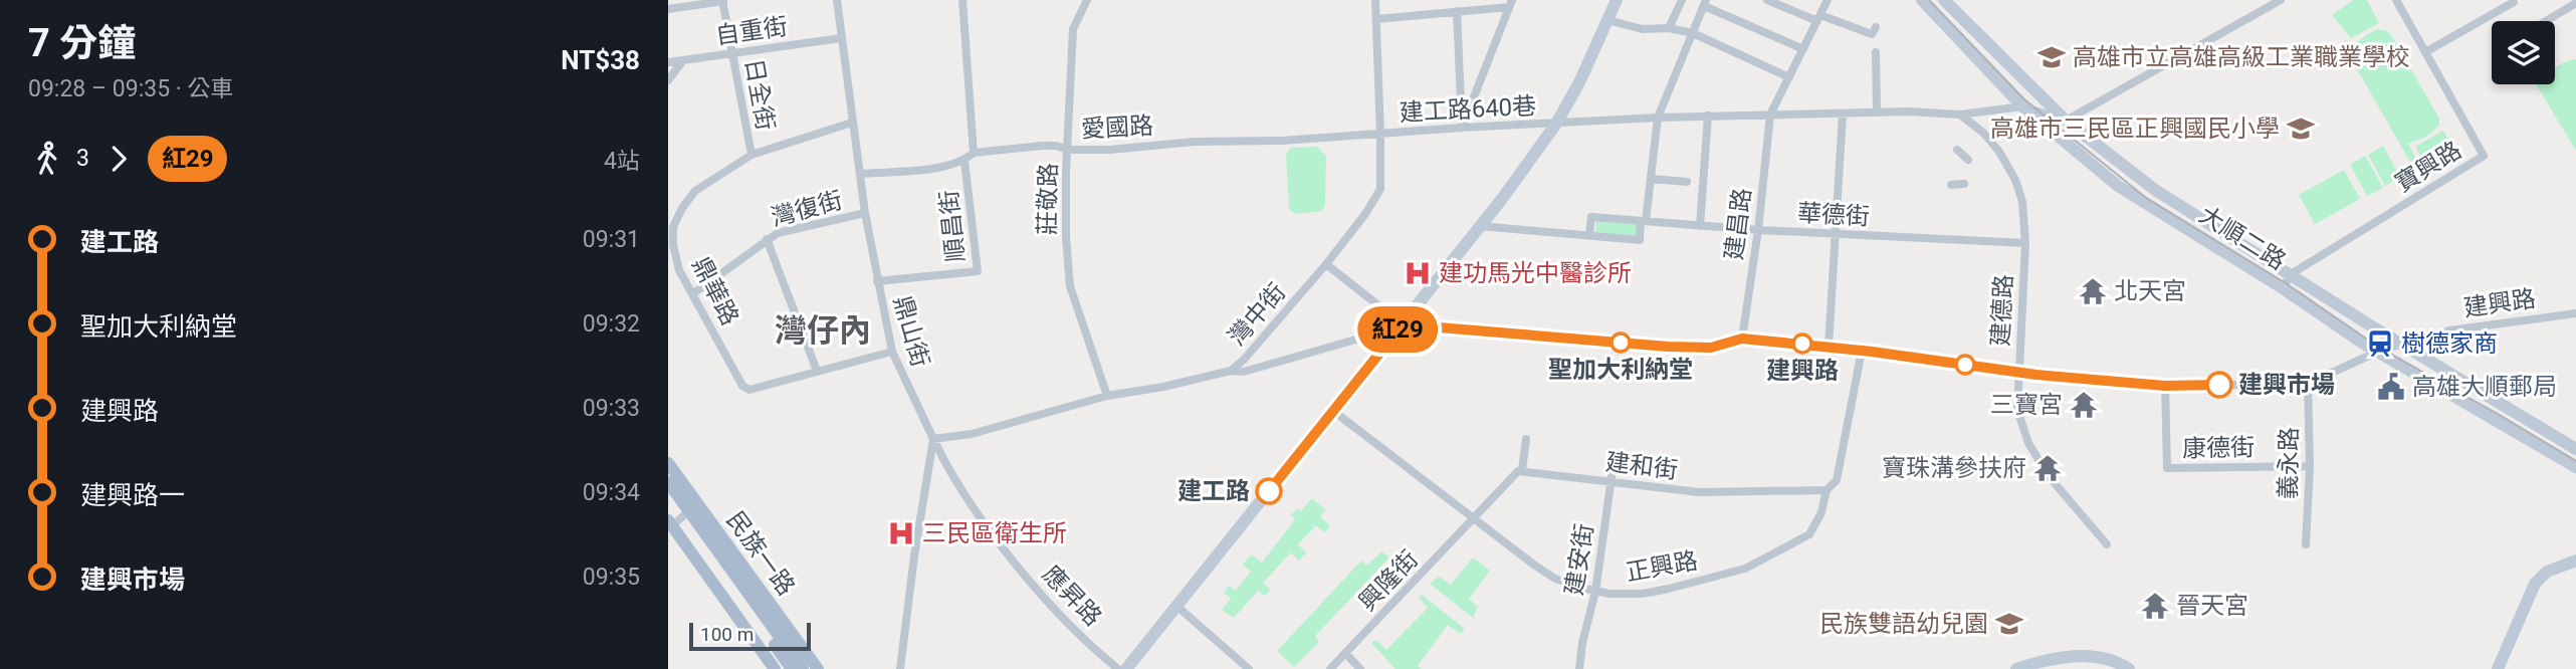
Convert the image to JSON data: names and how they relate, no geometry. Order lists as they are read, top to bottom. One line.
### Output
{"streets":{"main road":["民族一路"],"street":["自重街","日全街","建工路640巷","愛國路","寶興路","莊敬路","灣復街","華德街","建昌路","順昌街","大順二路","鼎華路","建興路","建德路","灣中街","鼎山街","康德街","義永路","建和街","建安街","正興路","興隆街","應昇路"]},"crossings":[["自重街","日全街"],["自重街","鼎山街"],["日全街","鼎華路"],["建工路640巷","愛國路"],["建工路640巷","灣中街"],["愛國路","莊敬路"],["愛國路","順昌街"],["愛國路","灣中街"],["寶興路","大順二路"],["莊敬路","灣中街"],["灣復街","鼎華路"],["灣復街","鼎山街"],["華德街","建昌路"],["華德街","建德路"],["建昌路","建興路"],["順昌街","鼎山街"],["大順二路","建興路"],["鼎華路","鼎山街"],["建興路","建德路"],["建興路","康德街"],["建興路","義永路"],["建興路","正興路"],["灣中街","鼎山街"],["灣中街","應昇路"],["鼎山街","應昇路"],["康德街","義永路"],["建和街","建安街"],["建和街","正興路"],["建安街","正興路"],["正興路","興隆街"]],"districts":["灣仔內"],"places":{"school or university":["高雄市立高雄高級工業職業學校","高雄市三民區正興國民小學","民族雙語幼兒園"],"hospital":["建功馬光中醫診所","三民區衛生所"],"temple":["北天宮","三寶宮","寶珠溝參扶府","晉天宮"],"other":["聖加大利納堂","建興路","建興市場","建工路"],"station":["樹德家商"],"public building":["高雄大順郵局"]},"lines":["bus line 紅29"],"scale_bar":"100 m","page":{"heading":["7 分鐘","09:28 – 09:35 · 公車","NT$38"],"on_map":"紅29","legs":["3","紅29","4站"],"list":[{"name":"建工路","value":"09:31"},{"name":"聖加大利納堂","value":"09:32"},{"name":"建興路","value":"09:33"},{"name":"建興路一","value":"09:34"},{"name":"建興市場","value":"09:35"}],"scale":"100 m"}}
